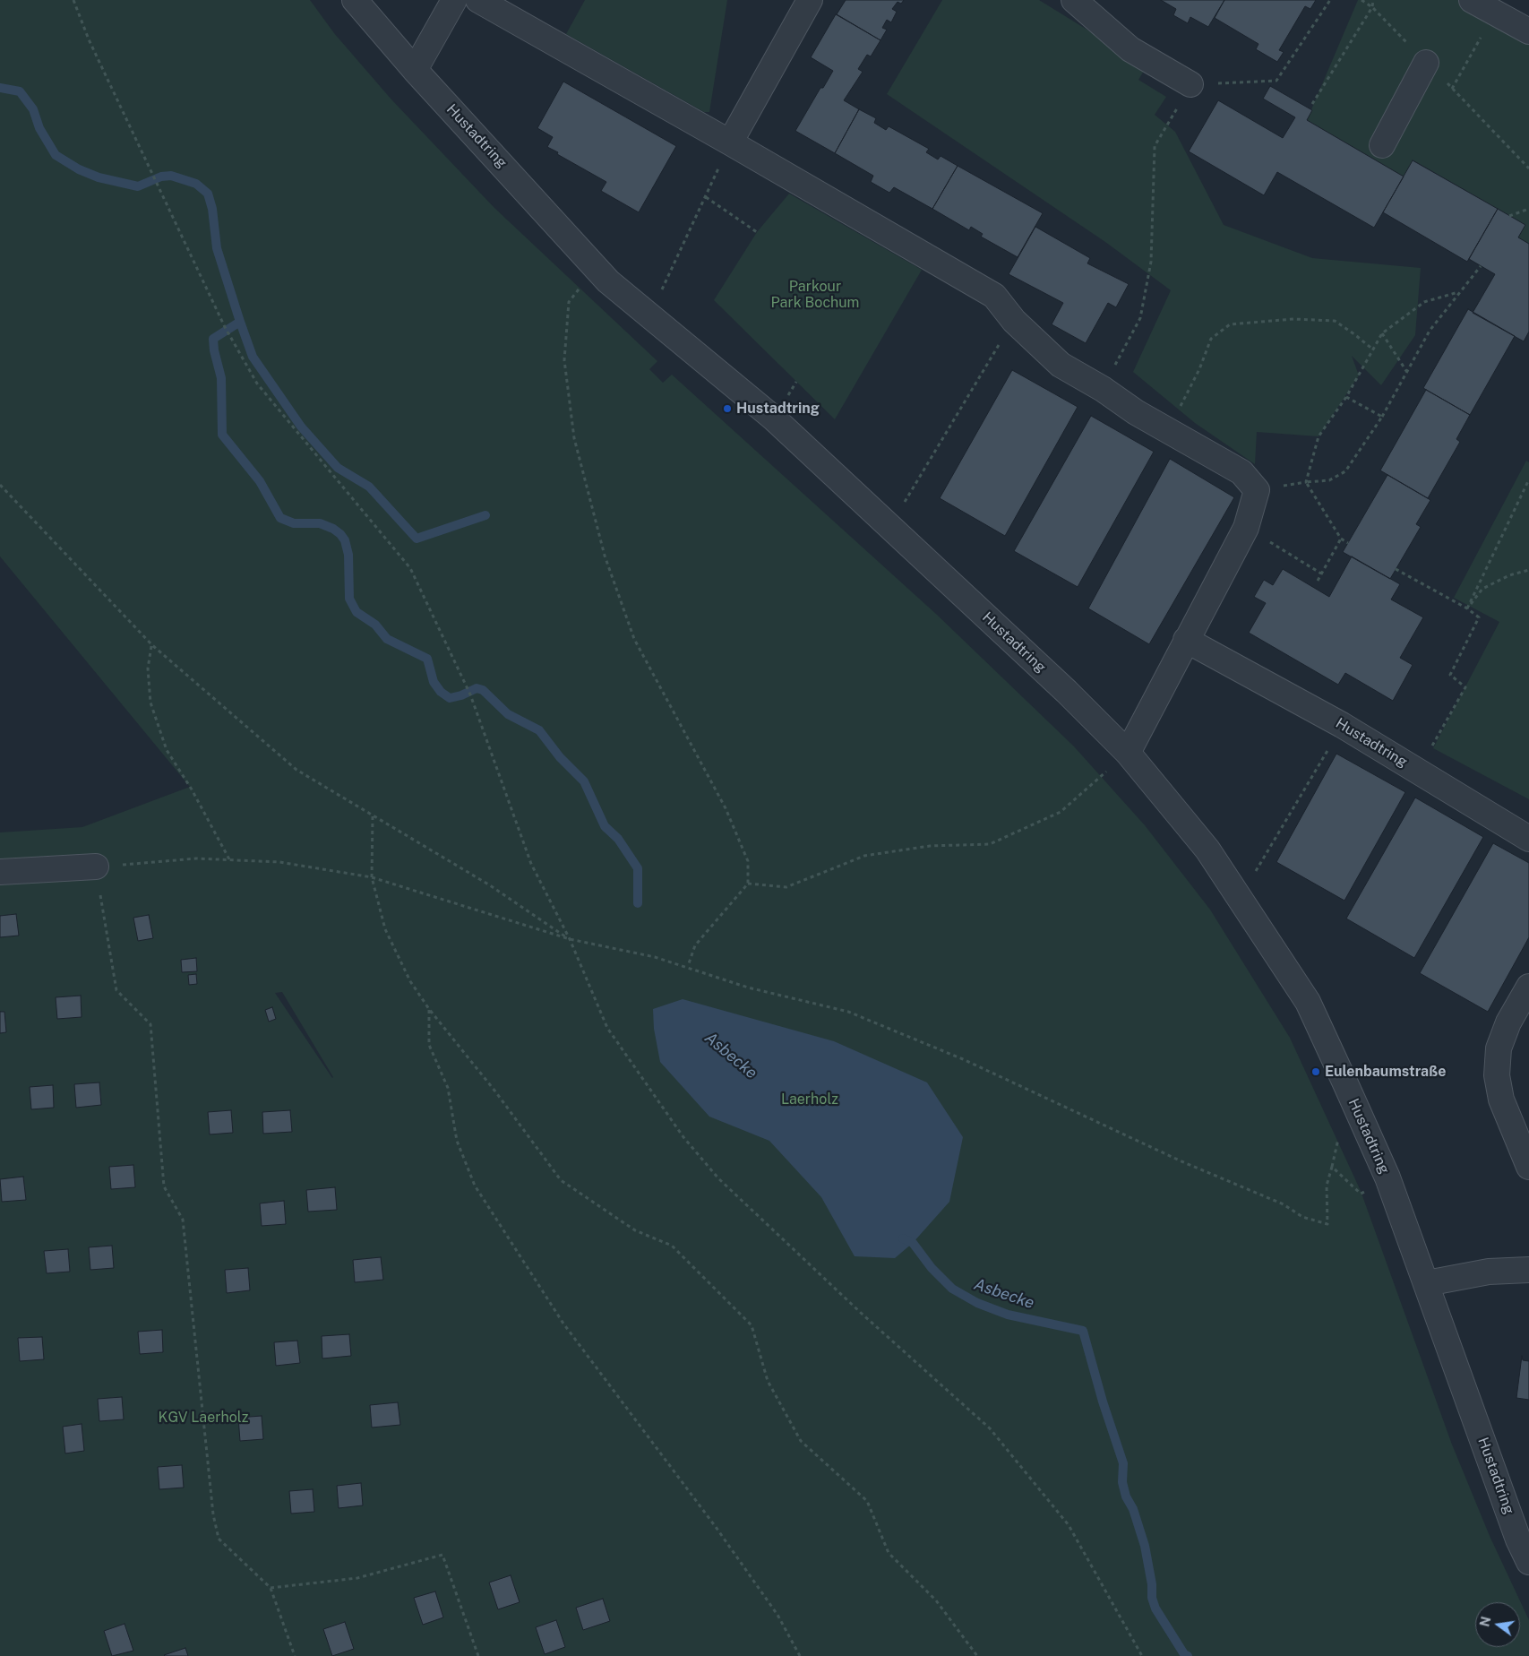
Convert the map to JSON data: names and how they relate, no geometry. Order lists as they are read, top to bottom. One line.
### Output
{"streets":{"street":["Hustadtring"]},"water":["Asbecke"],"parks":["Parkour Park Bochum","Laerholz","KGV Laerholz"],"places":["Hustadtring","Eulenbaumstraße"],"north":"left"}
